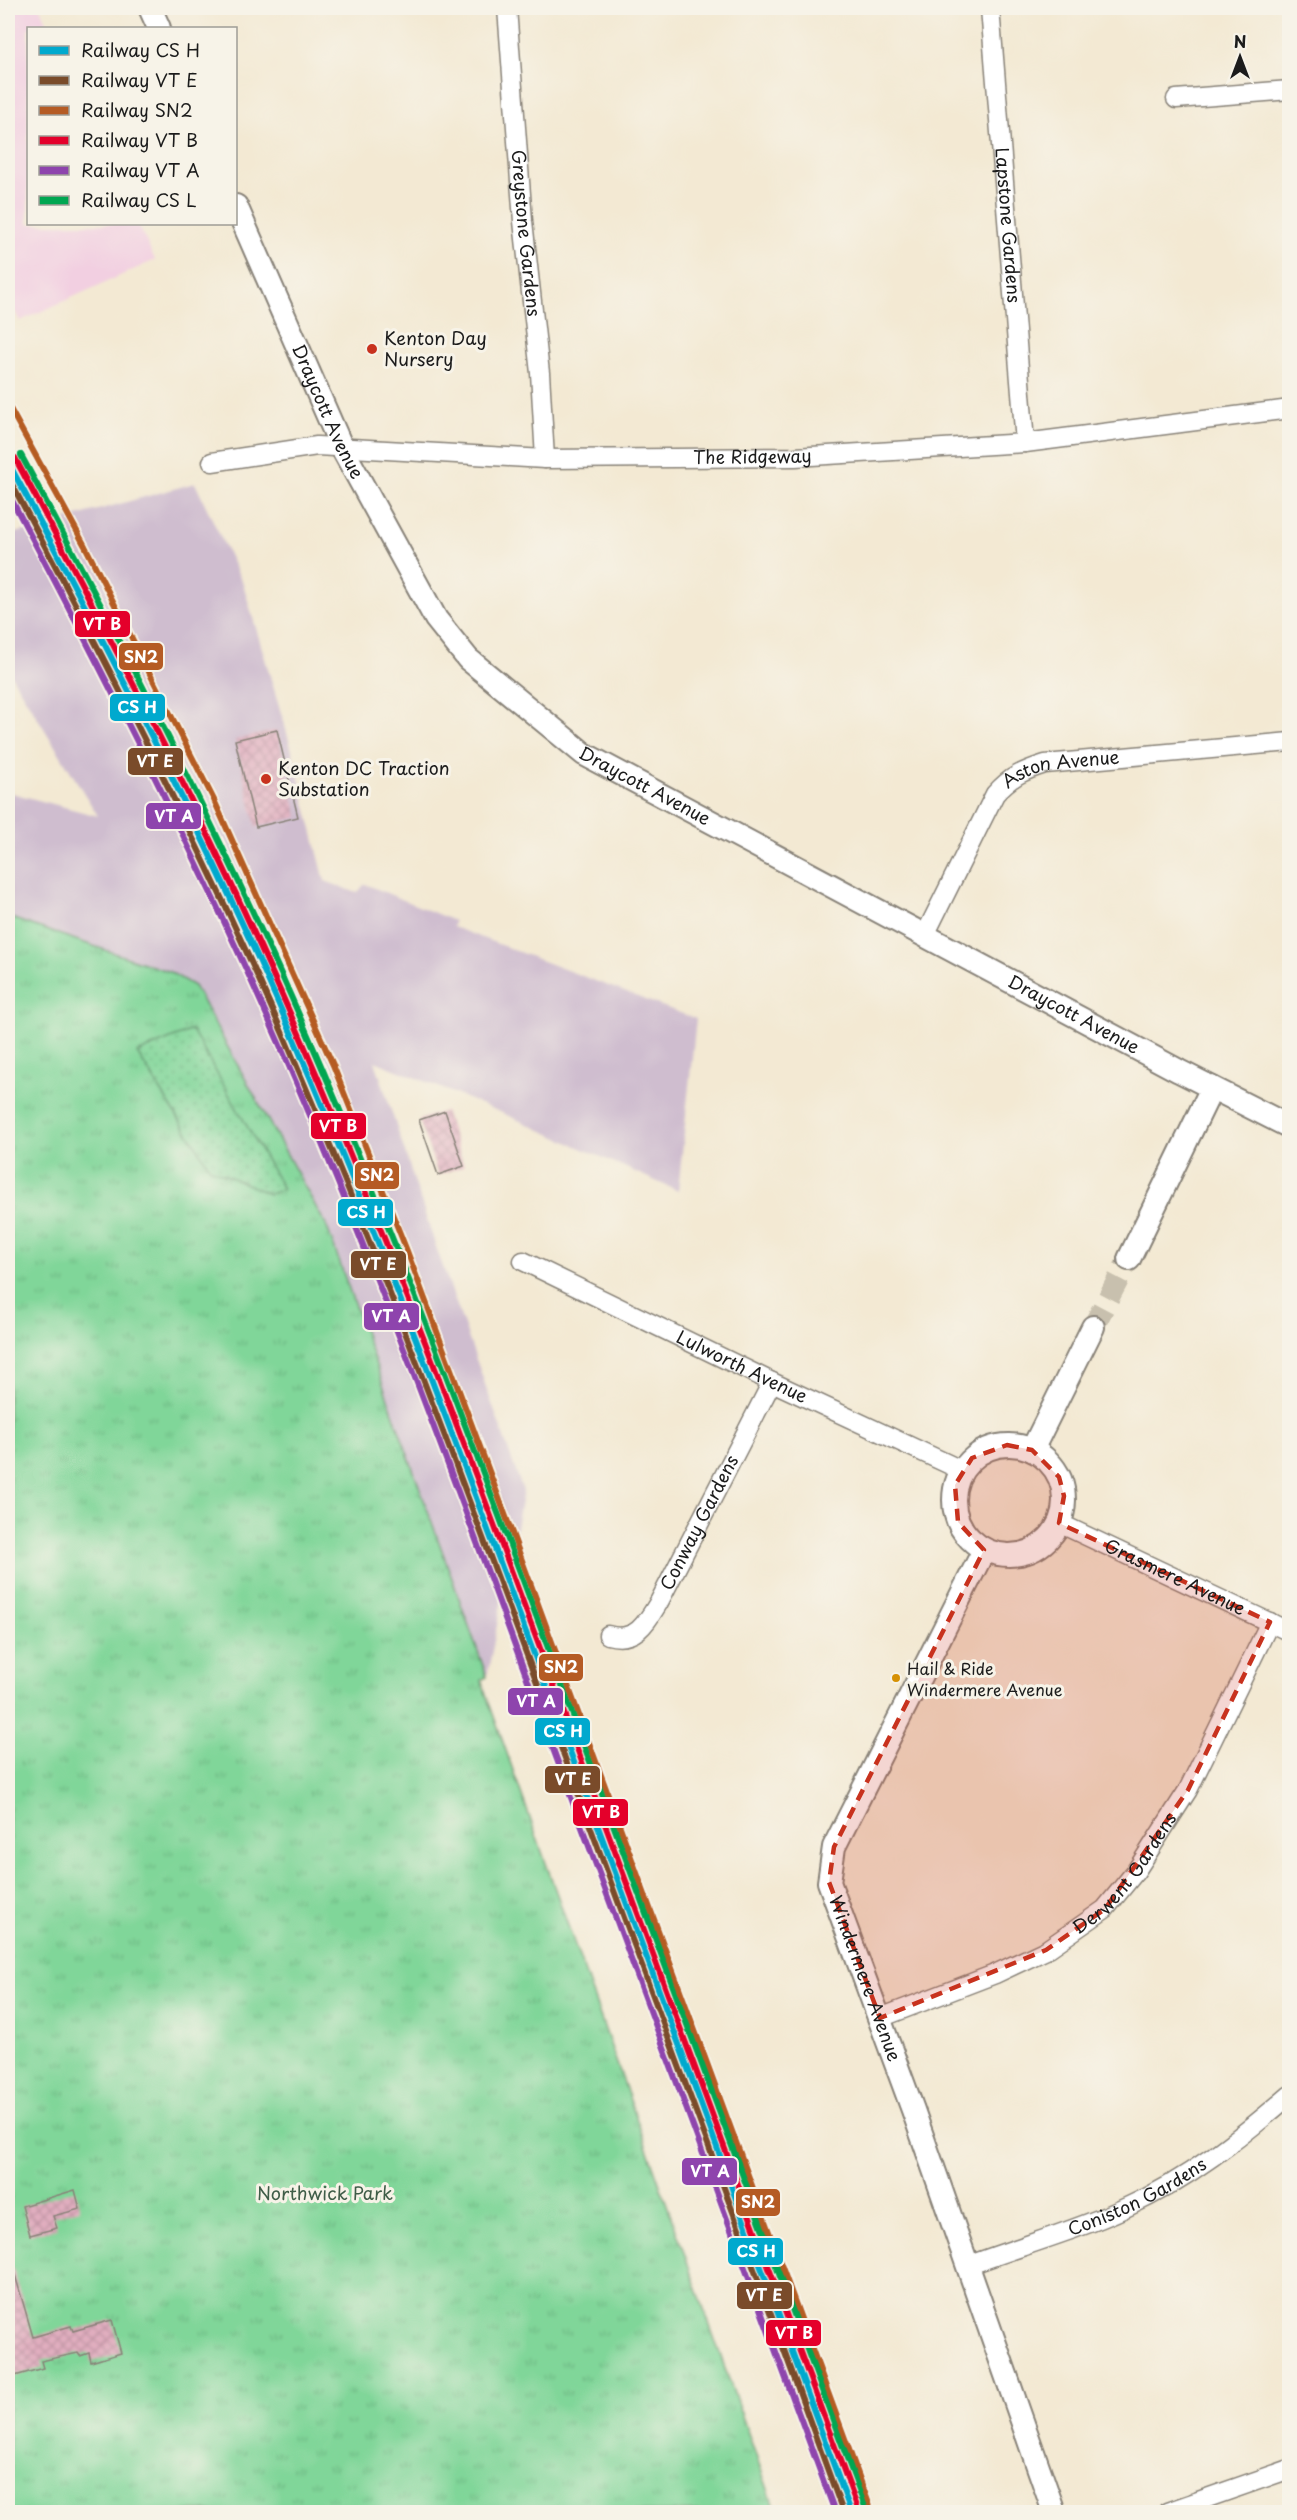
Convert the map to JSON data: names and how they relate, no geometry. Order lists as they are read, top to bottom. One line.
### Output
{"streets":{"street":["Lapstone Gardens","Greystone Gardens","Draycott Avenue","The Ridgeway","Aston Avenue","Lulworth Avenue","Conway Gardens","Grasmere Avenue","Derwent Gardens","Windermere Avenue","Coniston Gardens"]},"crossings":[["Lapstone Gardens","The Ridgeway"],["Greystone Gardens","The Ridgeway"],["Draycott Avenue","The Ridgeway"],["Draycott Avenue","Aston Avenue"],["Lulworth Avenue","Conway Gardens"],["Lulworth Avenue","Grasmere Avenue"],["Lulworth Avenue","Windermere Avenue"],["Grasmere Avenue","Derwent Gardens"],["Grasmere Avenue","Windermere Avenue"],["Derwent Gardens","Windermere Avenue"],["Windermere Avenue","Coniston Gardens"]],"parks":["Northwick Park"],"places":["Kenton Day Nursery","Kenton DC Traction Substation","Hail & Ride Windermere Avenue"],"lines":["rail line SN2"],"legend":["Railway CS H","Railway VT E","Railway SN2","Railway VT B","Railway VT A","Railway CS L"],"north":"top"}
